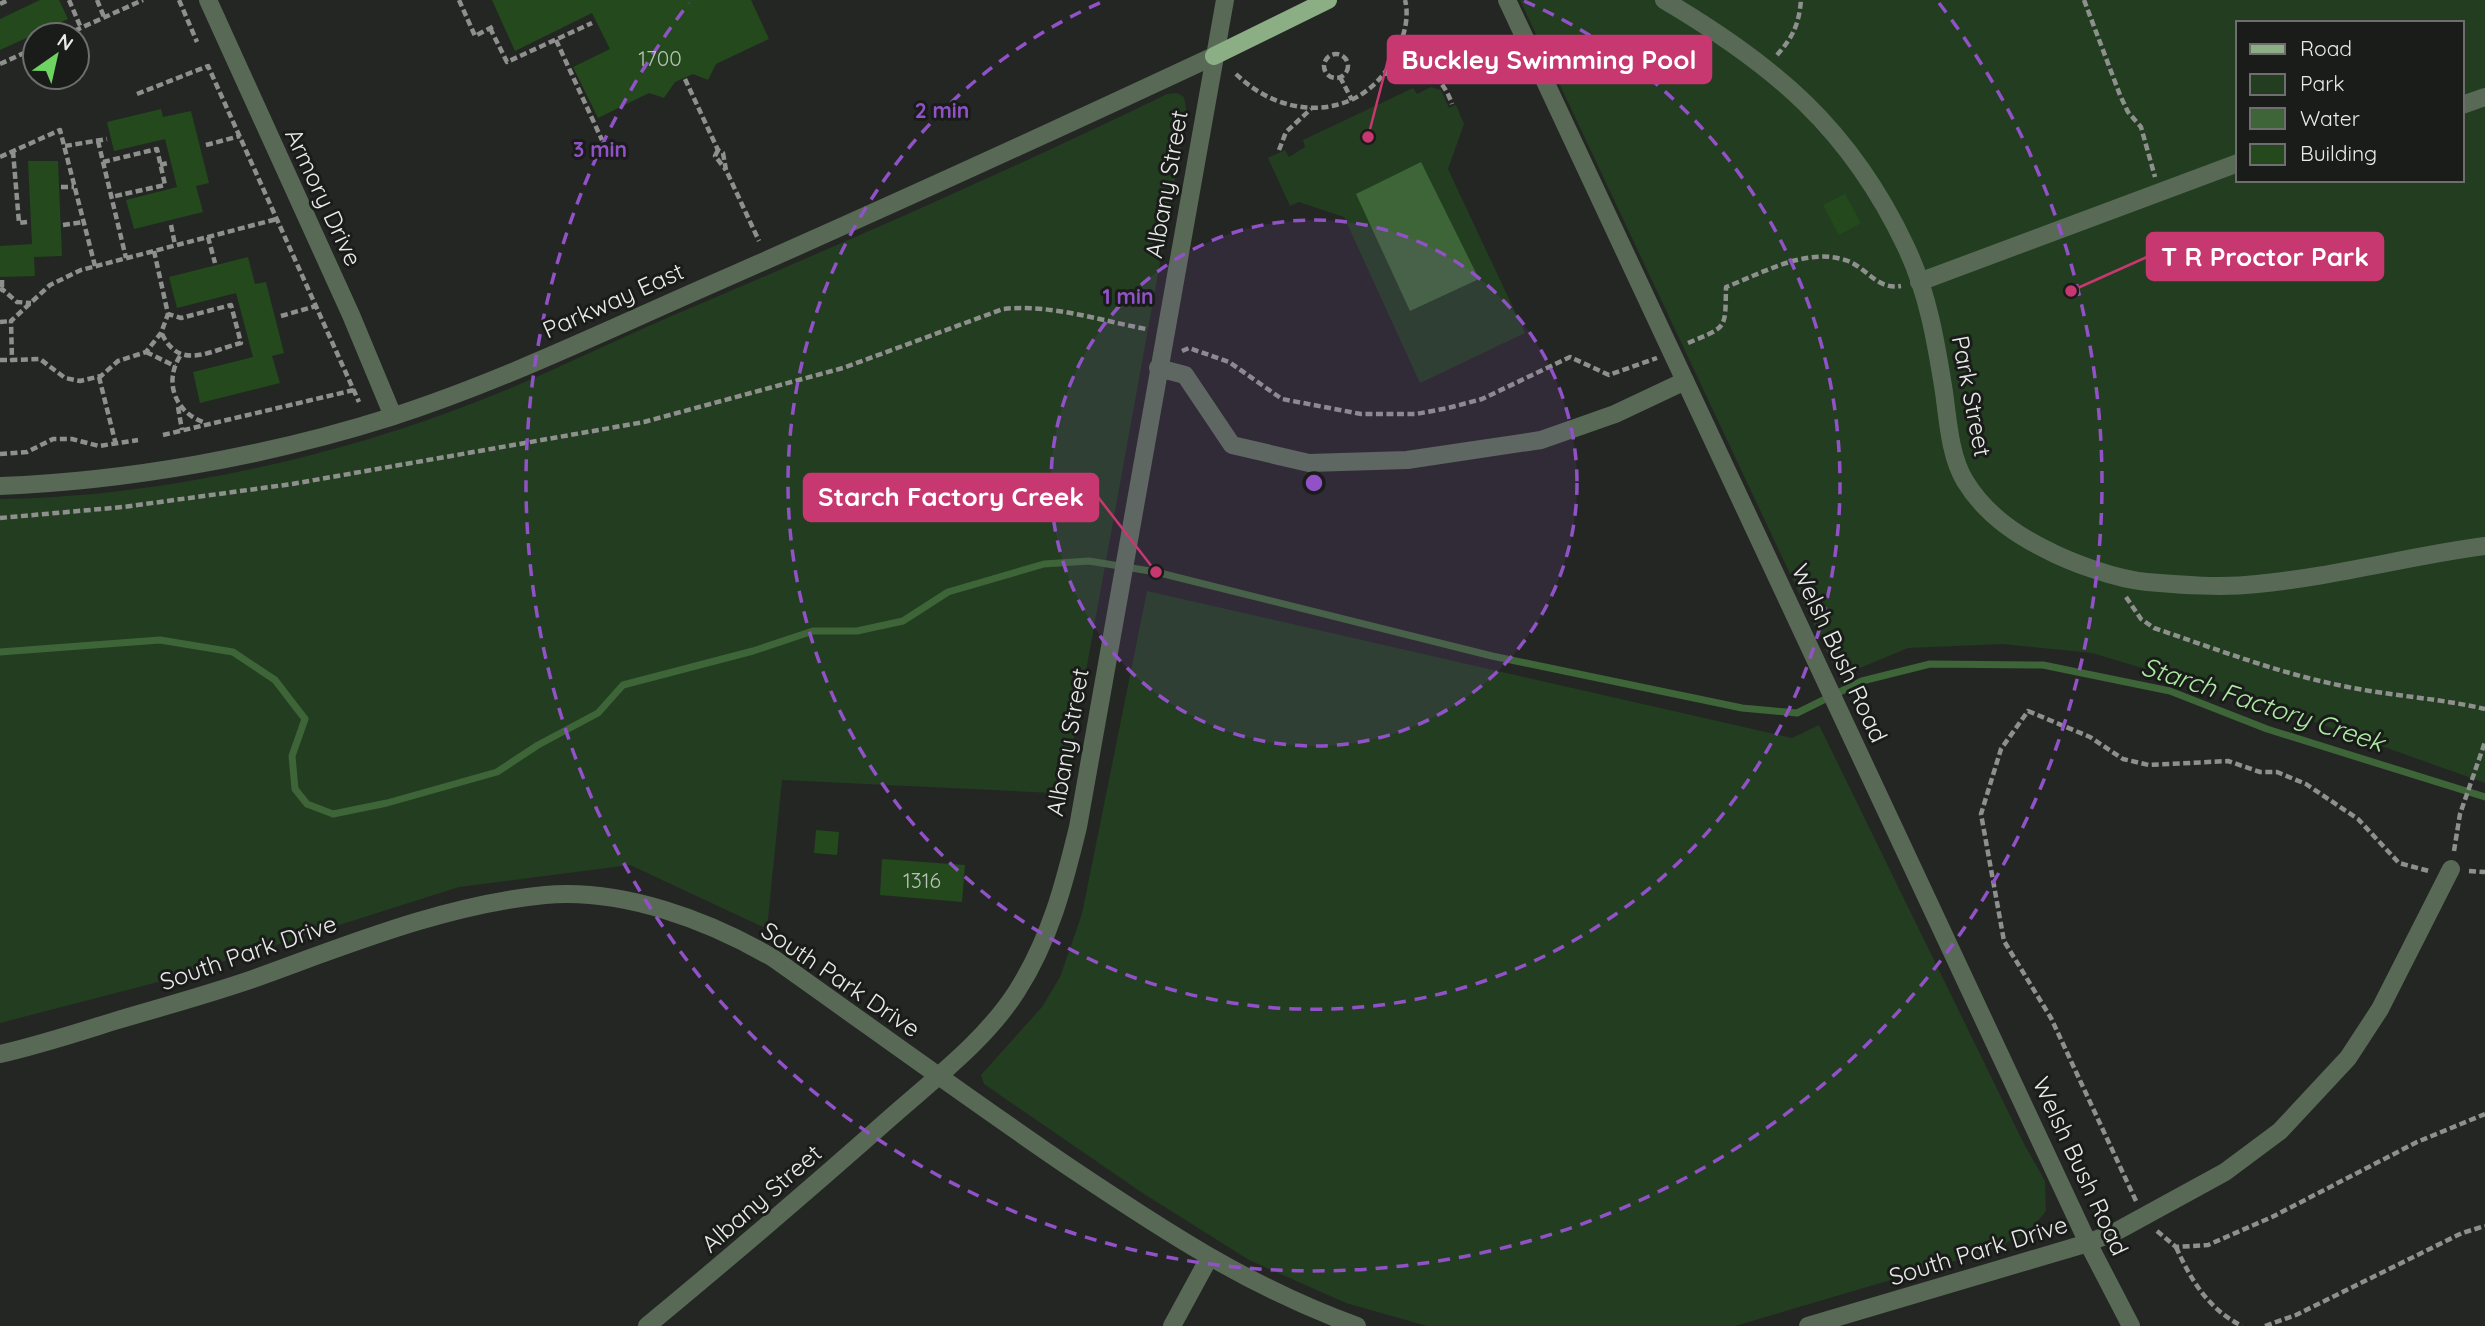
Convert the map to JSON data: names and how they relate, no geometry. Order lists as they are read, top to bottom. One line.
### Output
{"streets":{"street":["Albany Street","Armory Drive","Parkway East","Park Street","Welsh Bush Road","South Park Drive"]},"crossings":[["Albany Street","Parkway East"],["Albany Street","South Park Drive"],["Armory Drive","Parkway East"],["Welsh Bush Road","South Park Drive"]],"water":["Starch Factory Creek"],"places":["Buckley Swimming Pool","T R Proctor Park","Starch Factory Creek"],"house_numbers":["1700","1316"],"legend":["Road","Park","Water","Building"],"north":"top right","rings":["2 min","3 min","1 min"]}
